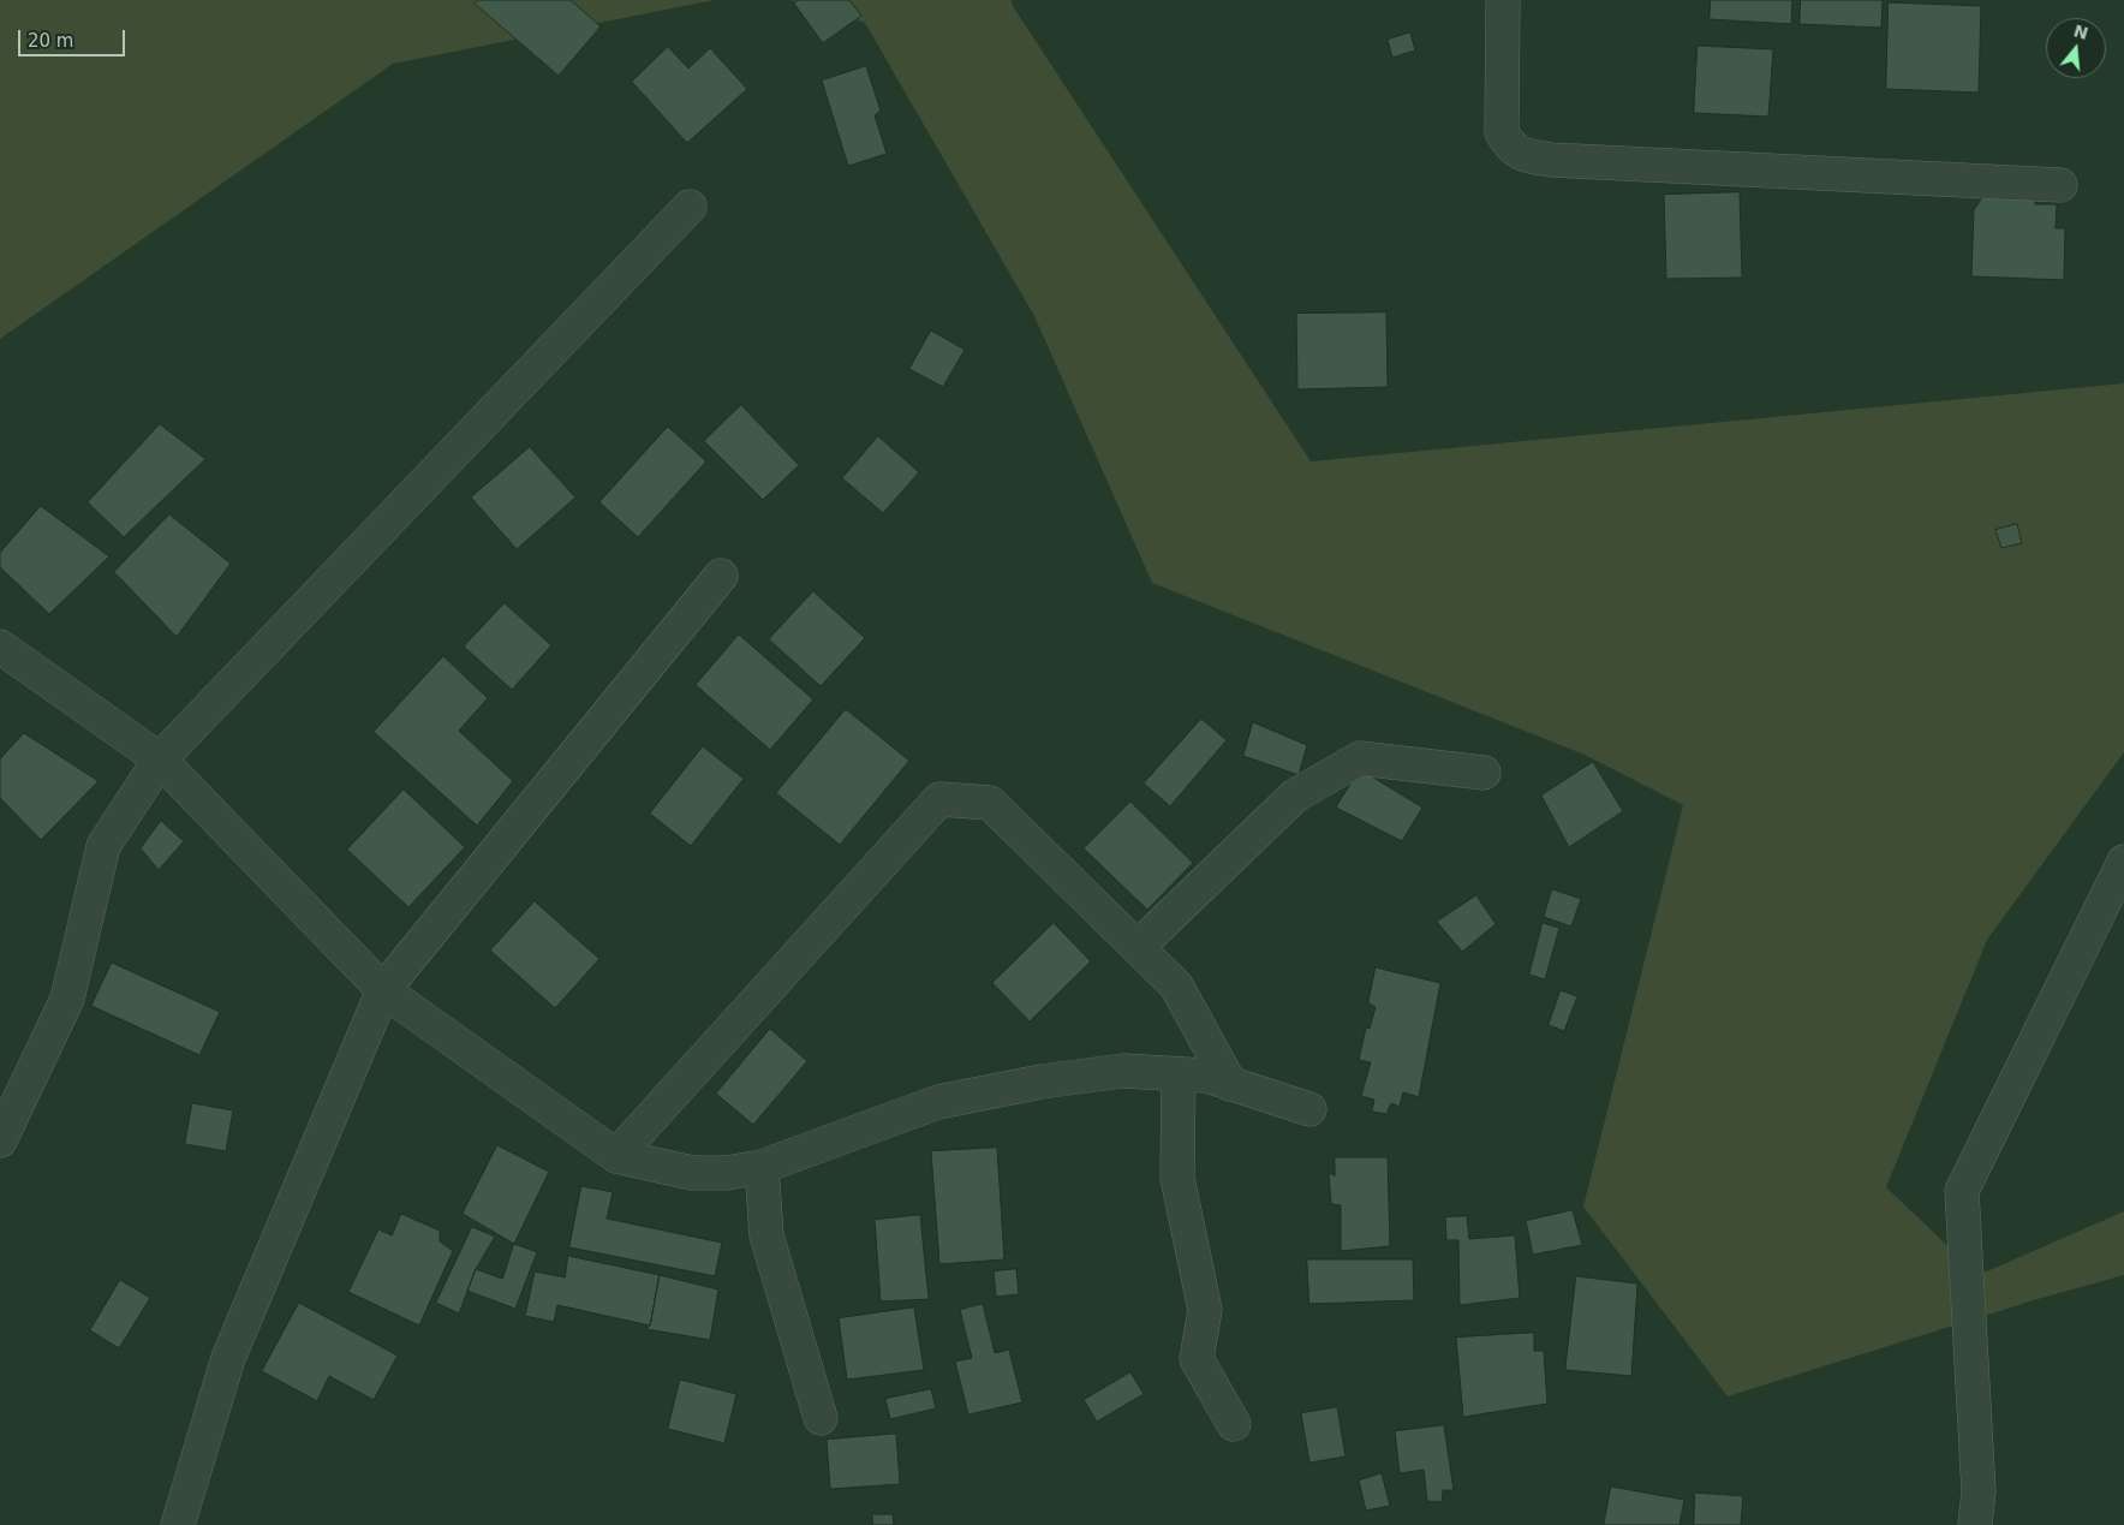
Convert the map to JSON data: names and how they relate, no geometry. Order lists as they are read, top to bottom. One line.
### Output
{"scale_bar":"20 m","north":"top"}
